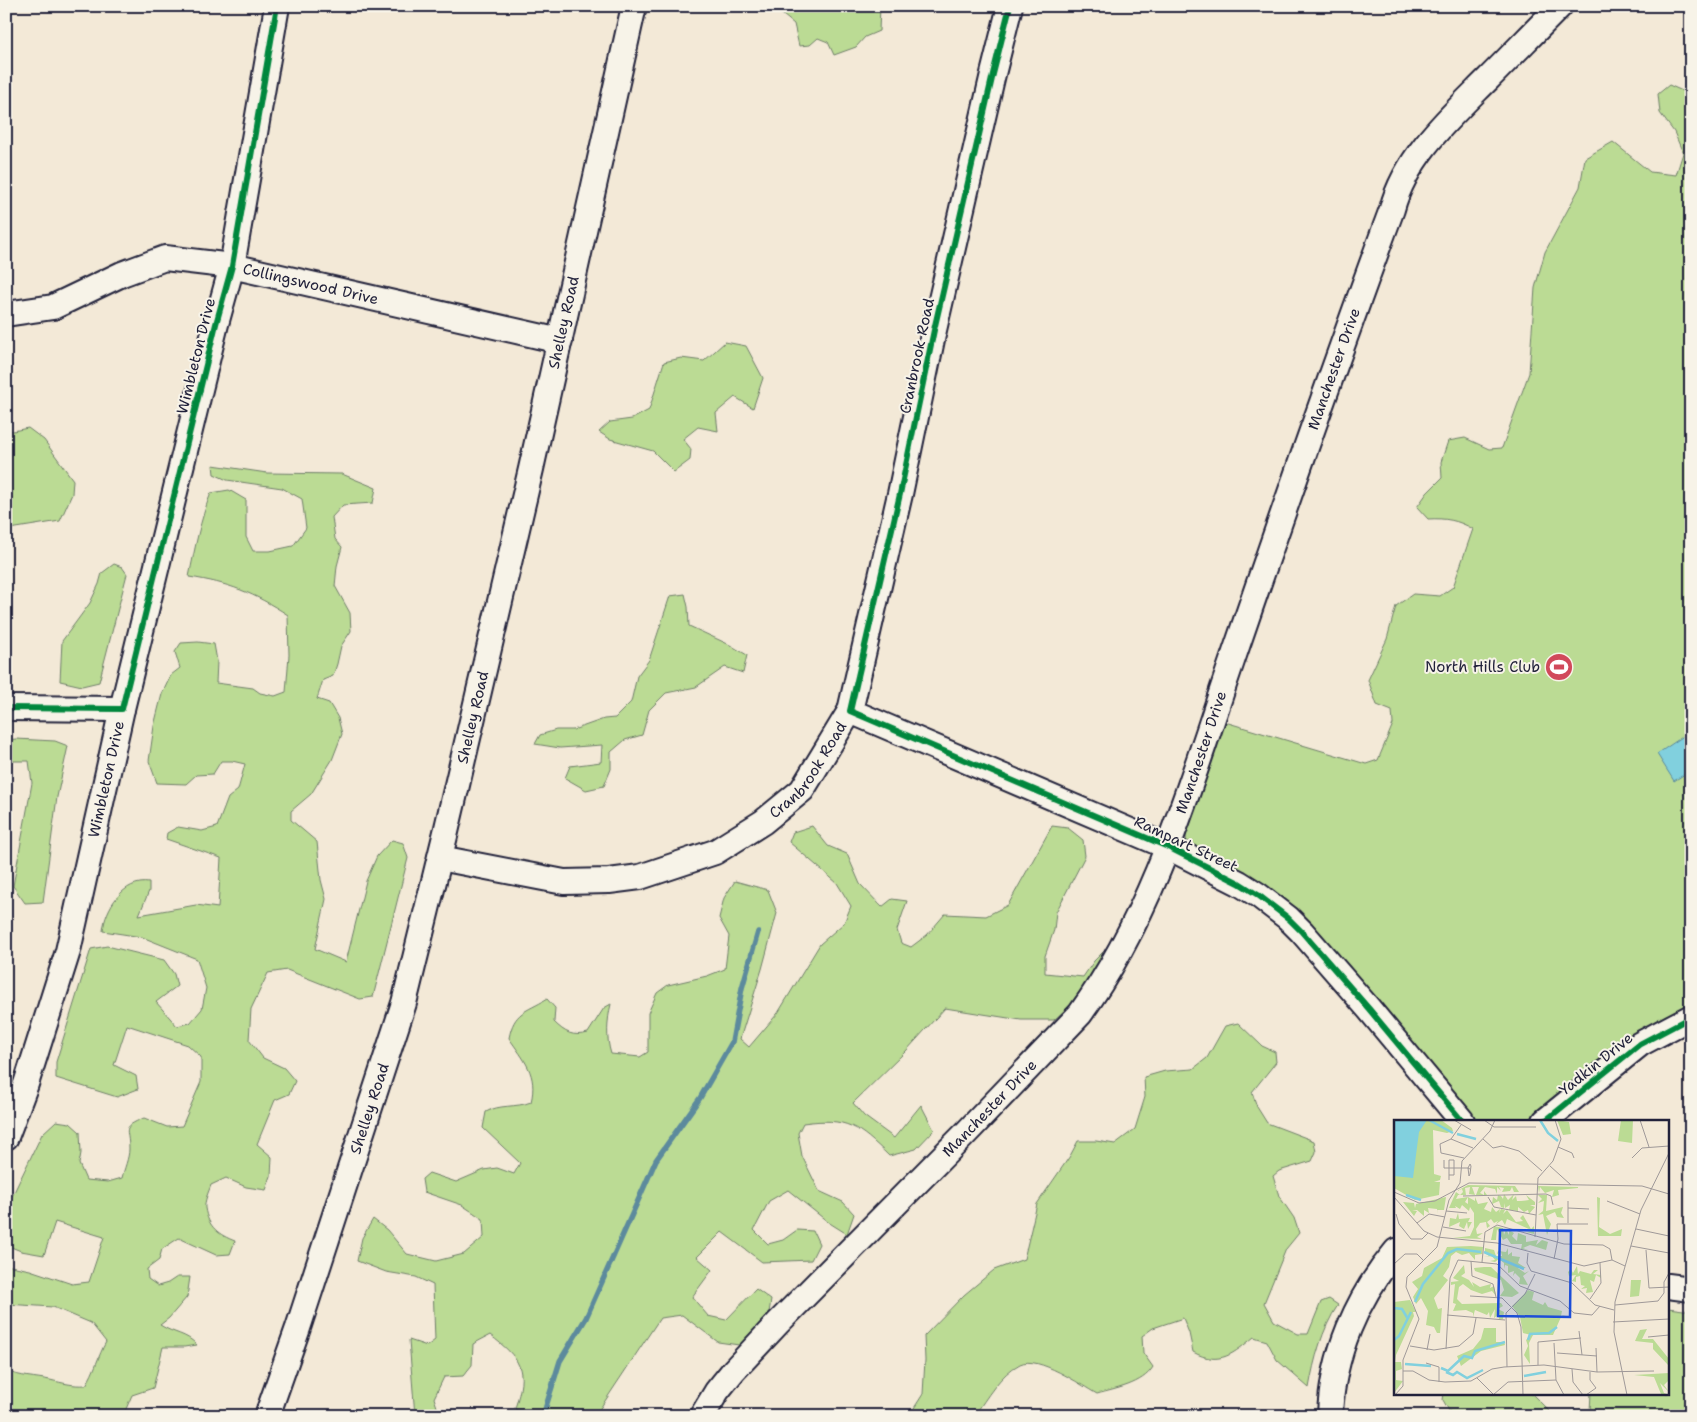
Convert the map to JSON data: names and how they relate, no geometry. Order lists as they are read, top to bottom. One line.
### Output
{"streets":{"street":["Collingswood Drive","Shelley Road","Wimbleton Drive","Cranbrook Road","Manchester Drive","Rampart Street","Yadkin Drive"]},"crossings":[["Collingswood Drive","Shelley Road"],["Collingswood Drive","Wimbleton Drive"],["Shelley Road","Cranbrook Road"],["Cranbrook Road","Rampart Street"],["Manchester Drive","Rampart Street"]],"places":{"sports":["North Hills Club"]}}
